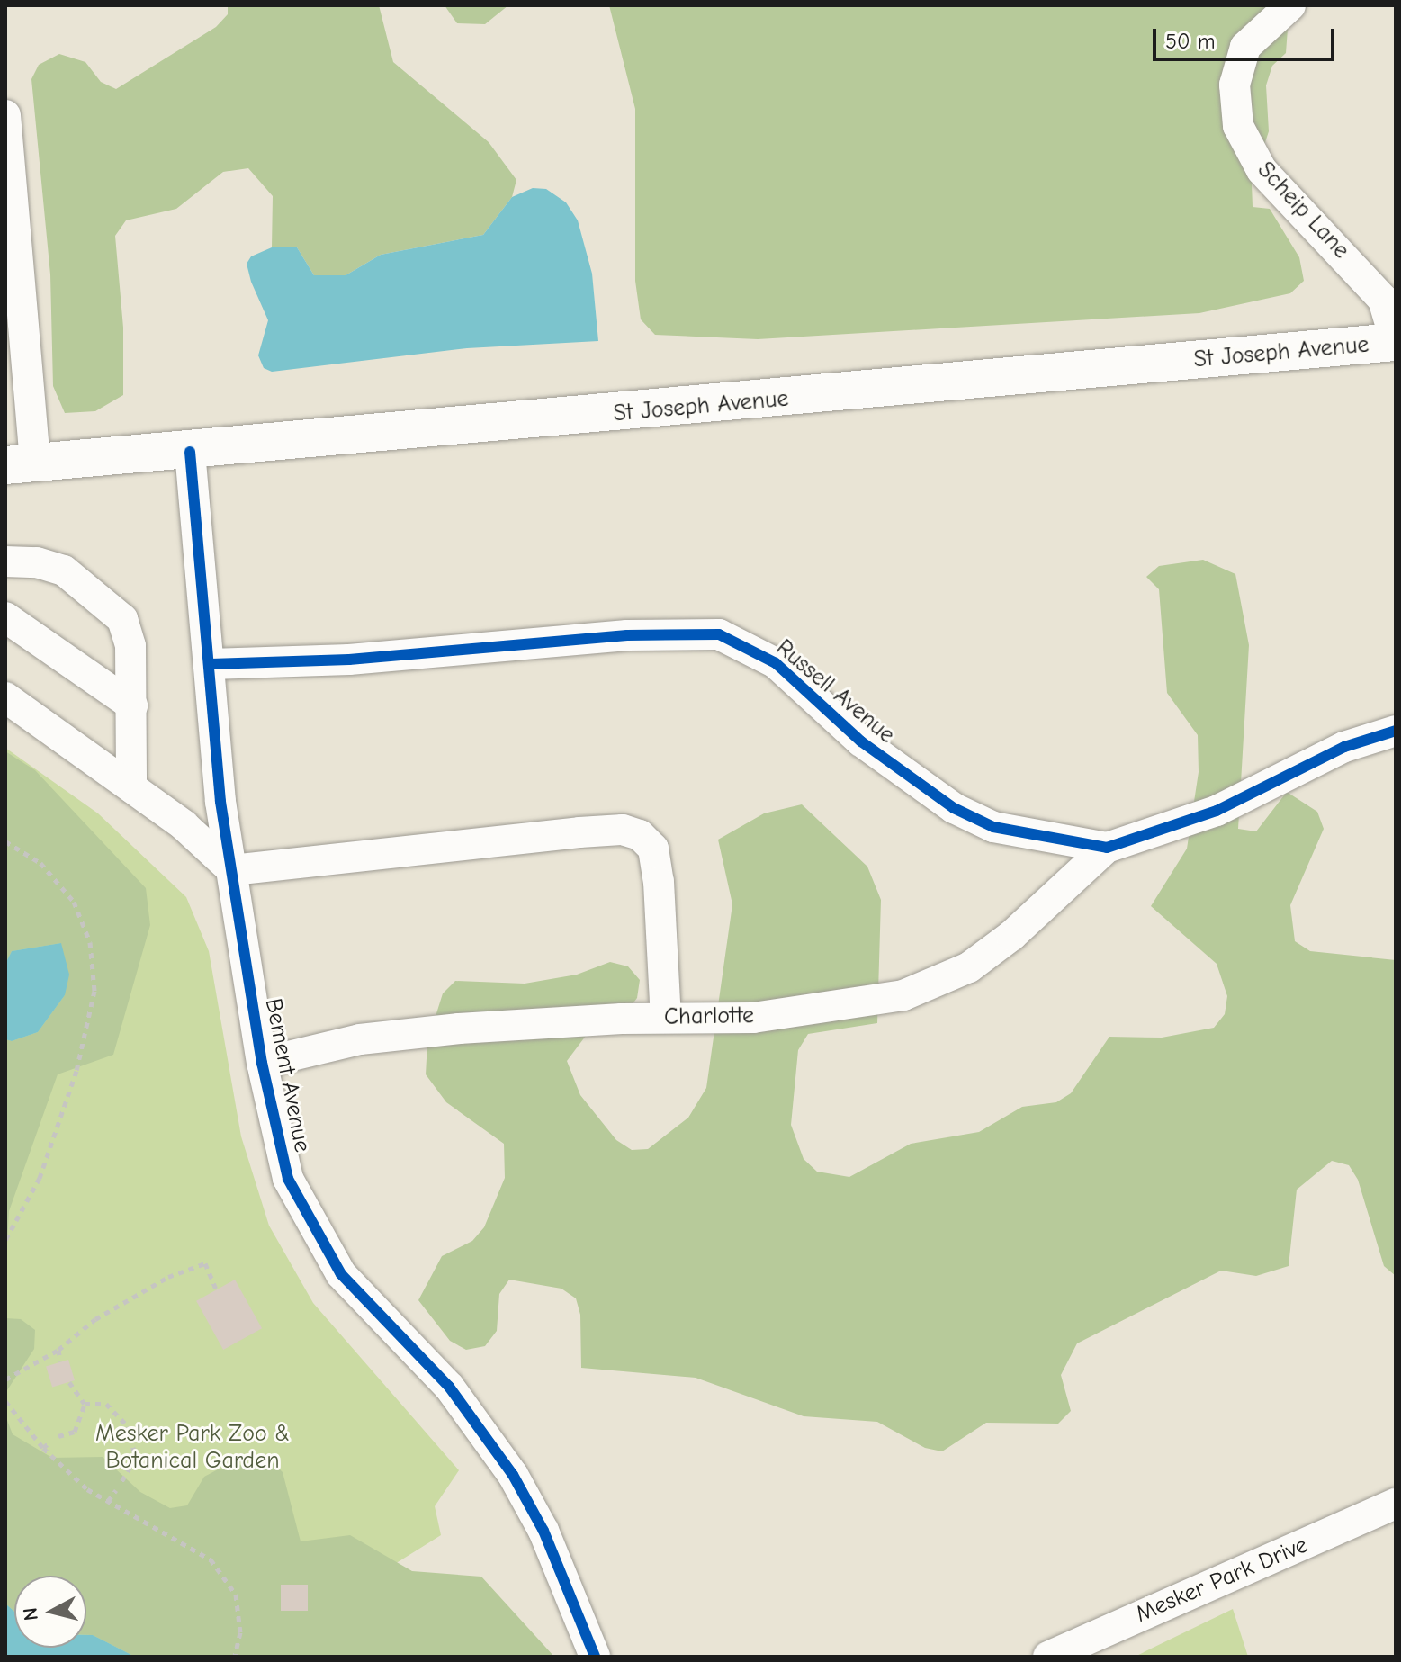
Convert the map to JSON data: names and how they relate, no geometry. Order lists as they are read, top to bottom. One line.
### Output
{"streets":{"main road":["St Joseph Avenue"],"street":["Scheip Lane","Russell Avenue","Charlotte","Bement Avenue","Mesker Park Drive"]},"crossings":[["Scheip Lane","St Joseph Avenue"],["St Joseph Avenue","Bement Avenue"],["Russell Avenue","Charlotte"],["Russell Avenue","Bement Avenue"],["Charlotte","Bement Avenue"]],"parks":["Mesker Park Zoo & Botanical Garden"],"scale_bar":"50 m","north":"left"}
